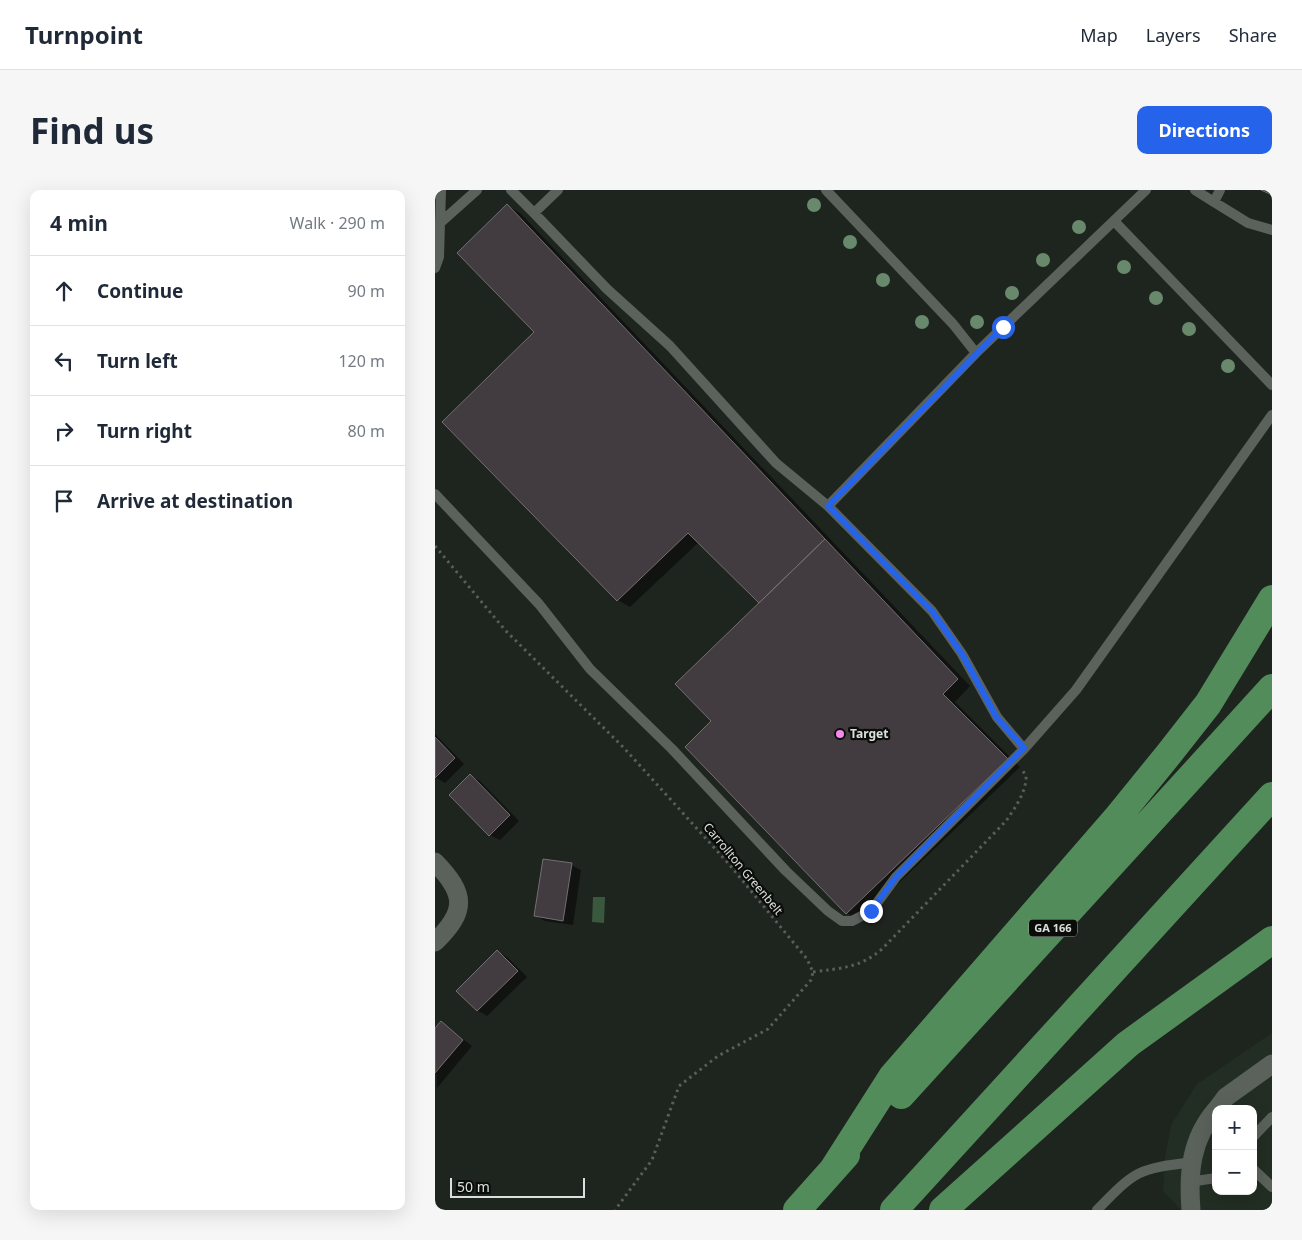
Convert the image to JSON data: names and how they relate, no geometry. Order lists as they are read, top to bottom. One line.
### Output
{"streets":{"highway":["GA 166"],"path":["Carrollton Greenbelt"]},"places":["Target"],"scale_bar":"50 m","page":{"header":"Turnpoint","nav":["Map","Layers","Share"],"buttons":"Directions","title":"Find us","heading":["4 min","Walk · 290 m"],"list":[["Continue","90 m"],["Turn left","120 m"],["Turn right","80 m"],"Arrive at destination"],"map_buttons":["+","−"],"scale":"50 m"}}
